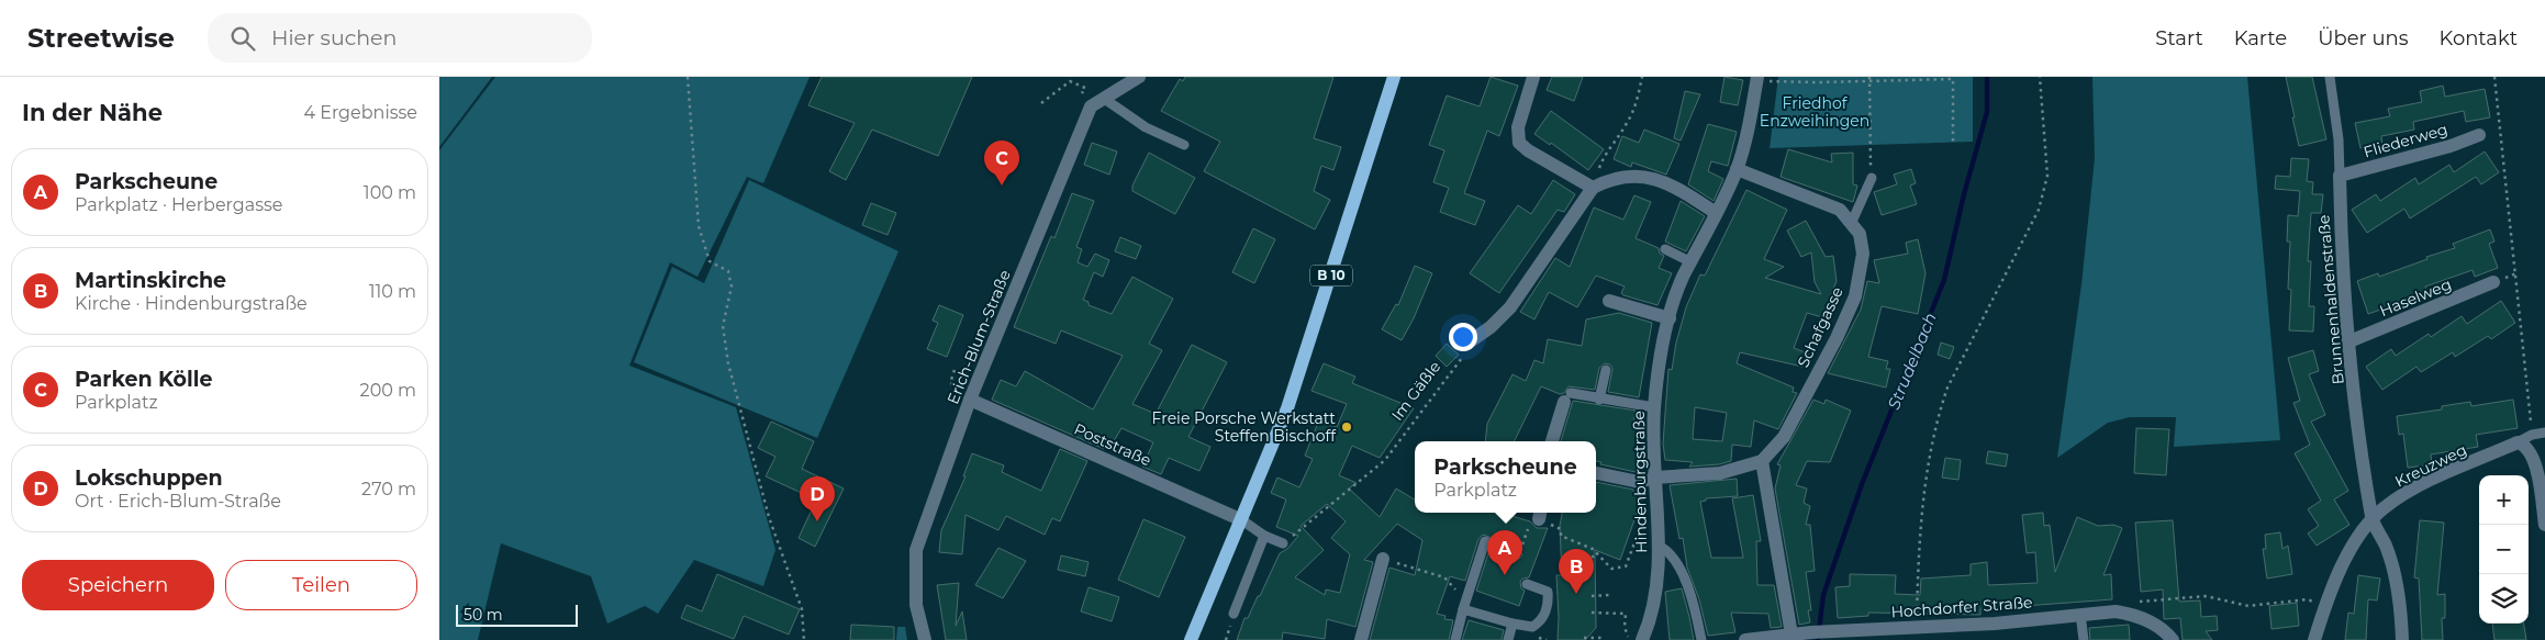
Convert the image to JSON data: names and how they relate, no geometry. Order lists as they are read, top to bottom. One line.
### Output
{"streets":{"main road":["B 10"],"street":["Fliederweg","Haselweg","Brunnenhaldenstraße","Schafgasse","Erich-Blum-Straße","Poststraße","Kreuzweg","Hindenburgstraße","Hochdorfer Straße"],"path":["Im Gäßle"]},"crossings":[["Fliederweg","Brunnenhaldenstraße"],["B 10","Poststraße"],["Haselweg","Brunnenhaldenstraße"],["Brunnenhaldenstraße","Kreuzweg"],["Erich-Blum-Straße","Poststraße"]],"water":["Strudelbach"],"parks":["Friedhof Enzweihingen"],"places":["Freie Porsche Werkstatt Steffen Bischoff"],"scale_bar":"50 m","page":{"header":"Streetwise","search":"Hier suchen","nav":["Start","Karte","Über uns","Kontakt"],"heading":["In der Nähe","4 Ergebnisse"],"pins":["C","D","A","B"],"list":[{"mark":"A","name":"Parkscheune","note":"Parkplatz · Herbergasse","value":"100 m"},{"mark":"B","name":"Martinskirche","note":"Kirche · Hindenburgstraße","value":"110 m"},{"mark":"C","name":"Parken Kölle","note":"Parkplatz","value":"200 m"},{"mark":"D","name":"Lokschuppen","note":"Ort · Erich-Blum-Straße","value":"270 m"}],"popup":["Parkscheune","Parkplatz"],"map_buttons":["+","−"],"buttons":["Speichern","Teilen"],"scale":"50 m"}}
